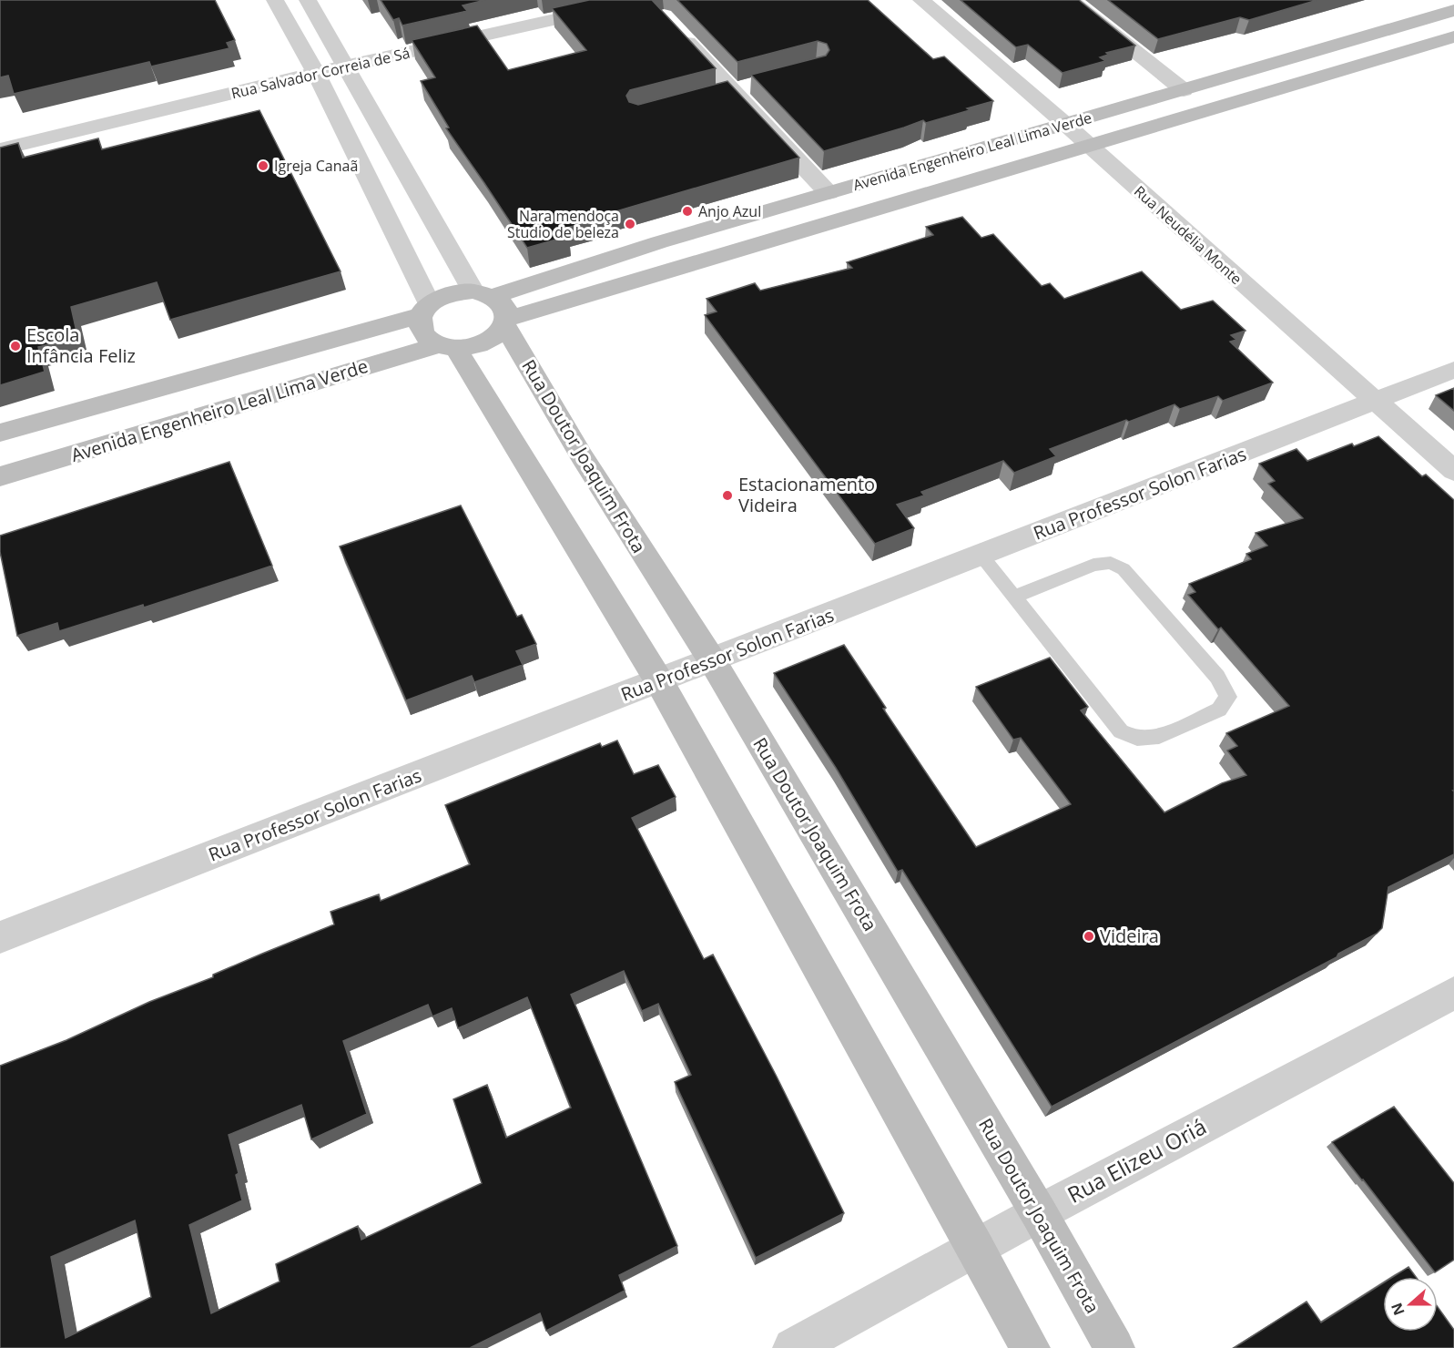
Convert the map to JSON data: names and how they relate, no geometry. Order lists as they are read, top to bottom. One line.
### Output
{"streets":{"main road":["Avenida Engenheiro Leal Lima Verde","Rua Doutor Joaquim Frota"],"street":["Rua Salvador Correia de Sá","Rua Neudélia Monte","Rua Professor Solon Farias","Rua Elizeu Oriá"]},"crossings":[["Avenida Engenheiro Leal Lima Verde","Rua Neudélia Monte"],["Avenida Engenheiro Leal Lima Verde","Rua Doutor Joaquim Frota"],["Rua Neudélia Monte","Rua Professor Solon Farias"],["Rua Doutor Joaquim Frota","Rua Professor Solon Farias"],["Rua Doutor Joaquim Frota","Rua Elizeu Oriá"]],"places":["Igreja Canaã","Anjo Azul","Nara mendoça Studio de beleza","Escola Infância Feliz","Estacionamento Videira","Videira"],"north":"left"}
